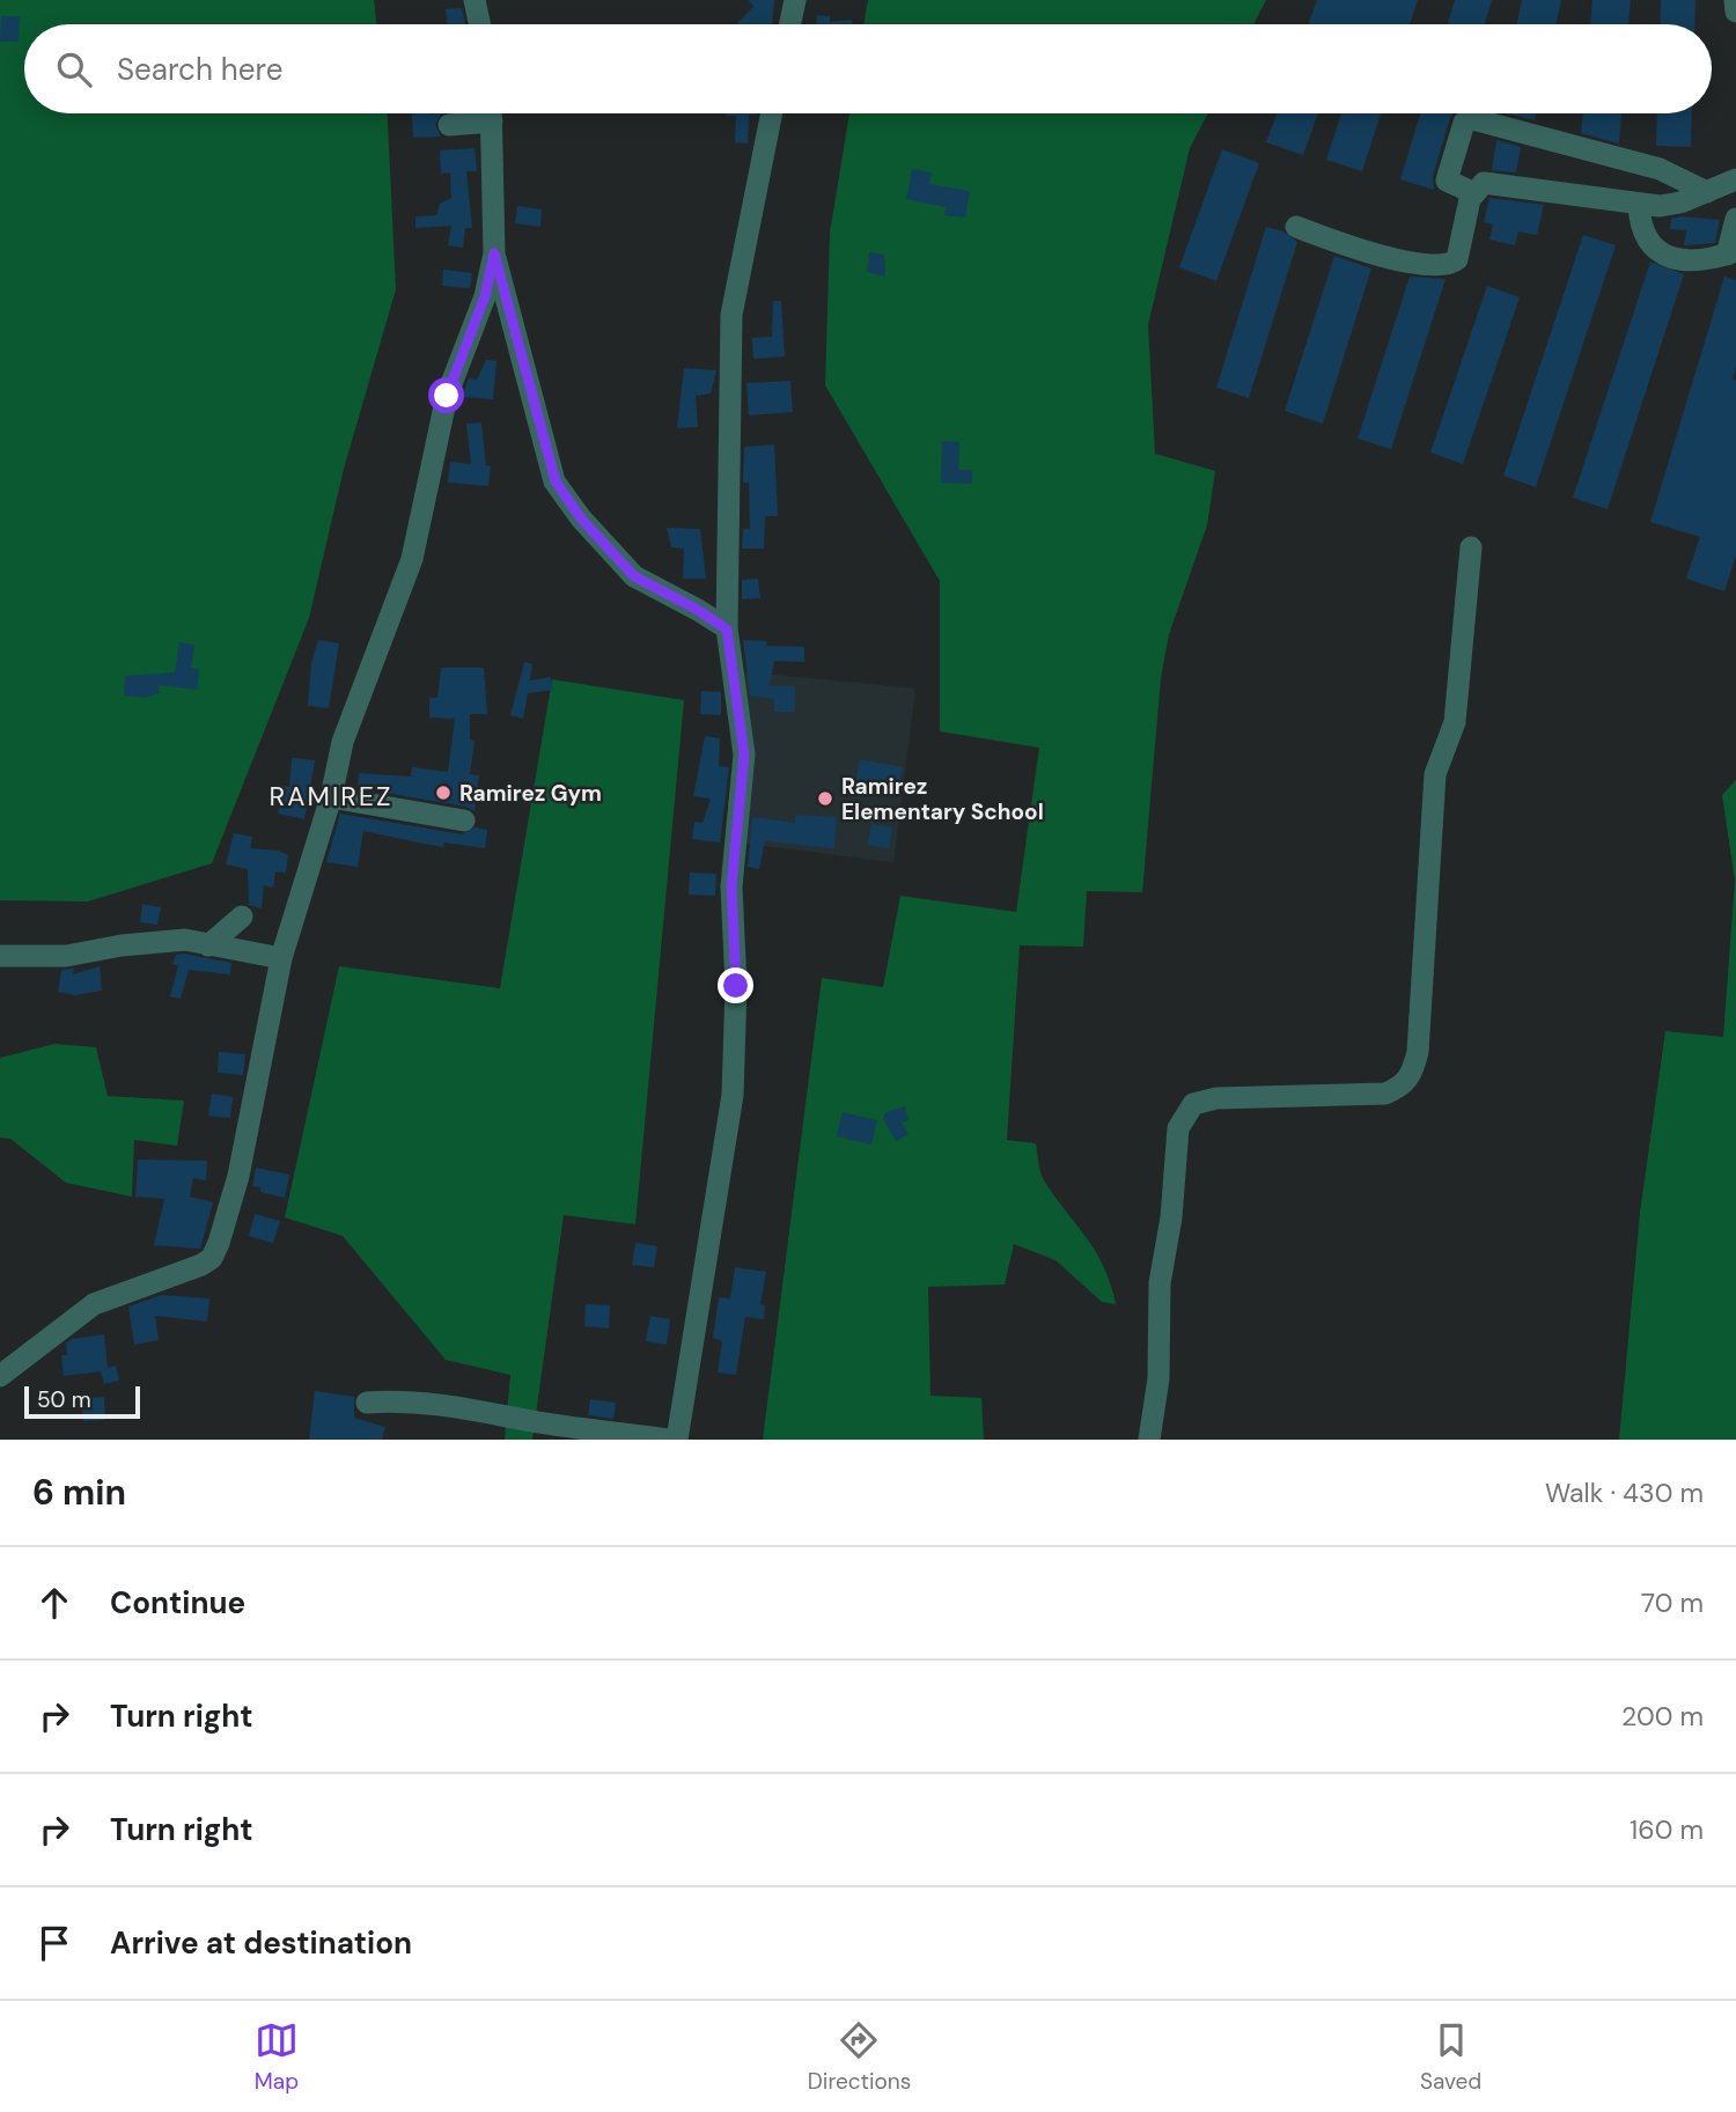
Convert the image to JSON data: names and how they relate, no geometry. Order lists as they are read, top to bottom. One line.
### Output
{"districts":["RAMIREZ"],"places":["Ramirez Gym","Ramirez Elementary School"],"scale_bar":"50 m","page":{"search":"Search here","scale":"50 m","heading":["6 min","Walk · 430 m"],"list":[["Continue","70 m"],["Turn right","200 m"],["Turn right","160 m"],"Arrive at destination"],"nav":["Map","Directions","Saved"]}}
